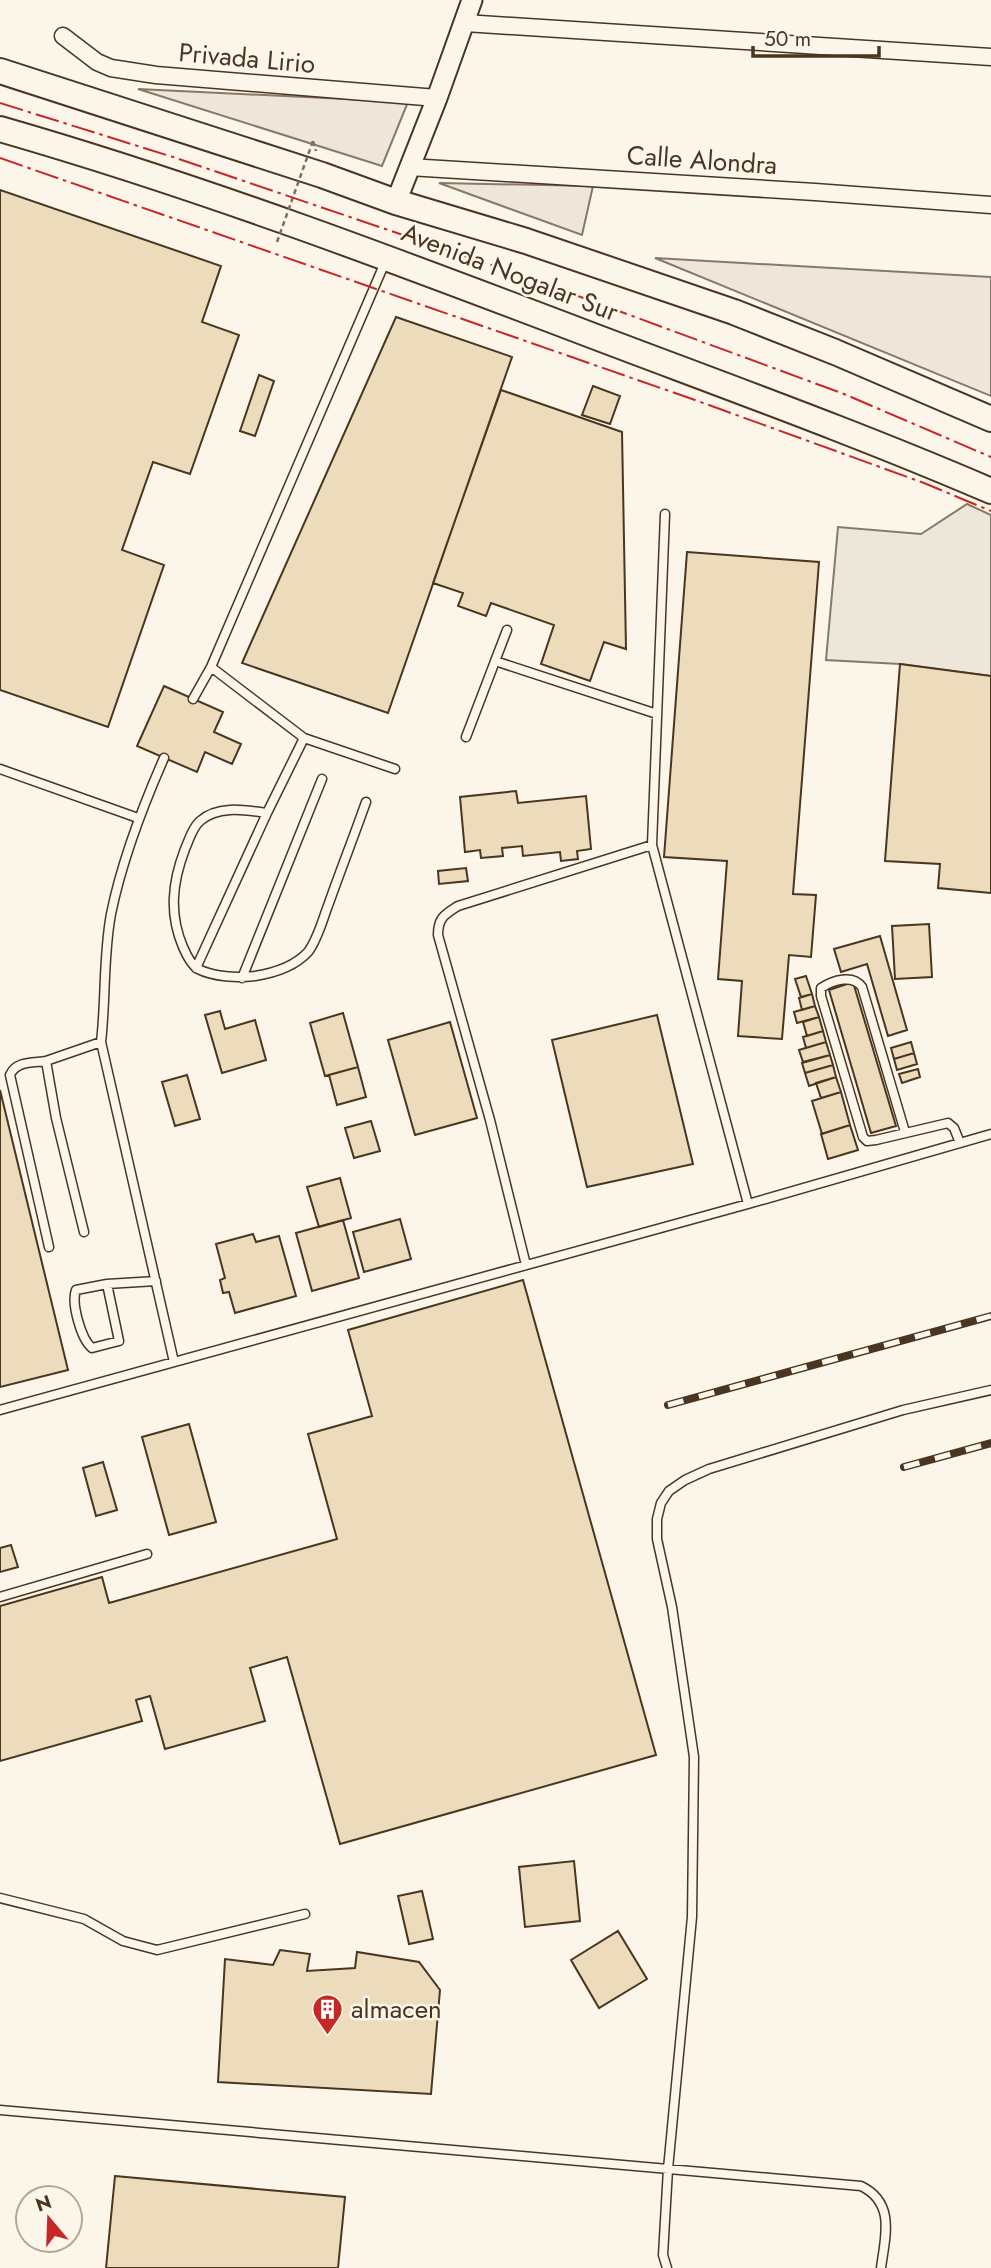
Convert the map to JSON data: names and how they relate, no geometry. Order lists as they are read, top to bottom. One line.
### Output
{"streets":{"highway":["Avenida Nogalar Sur"],"street":["Privada Lirio","Calle Alondra"]},"places":{"building":["almacen"]},"scale_bar":"50 m","north":"top"}
